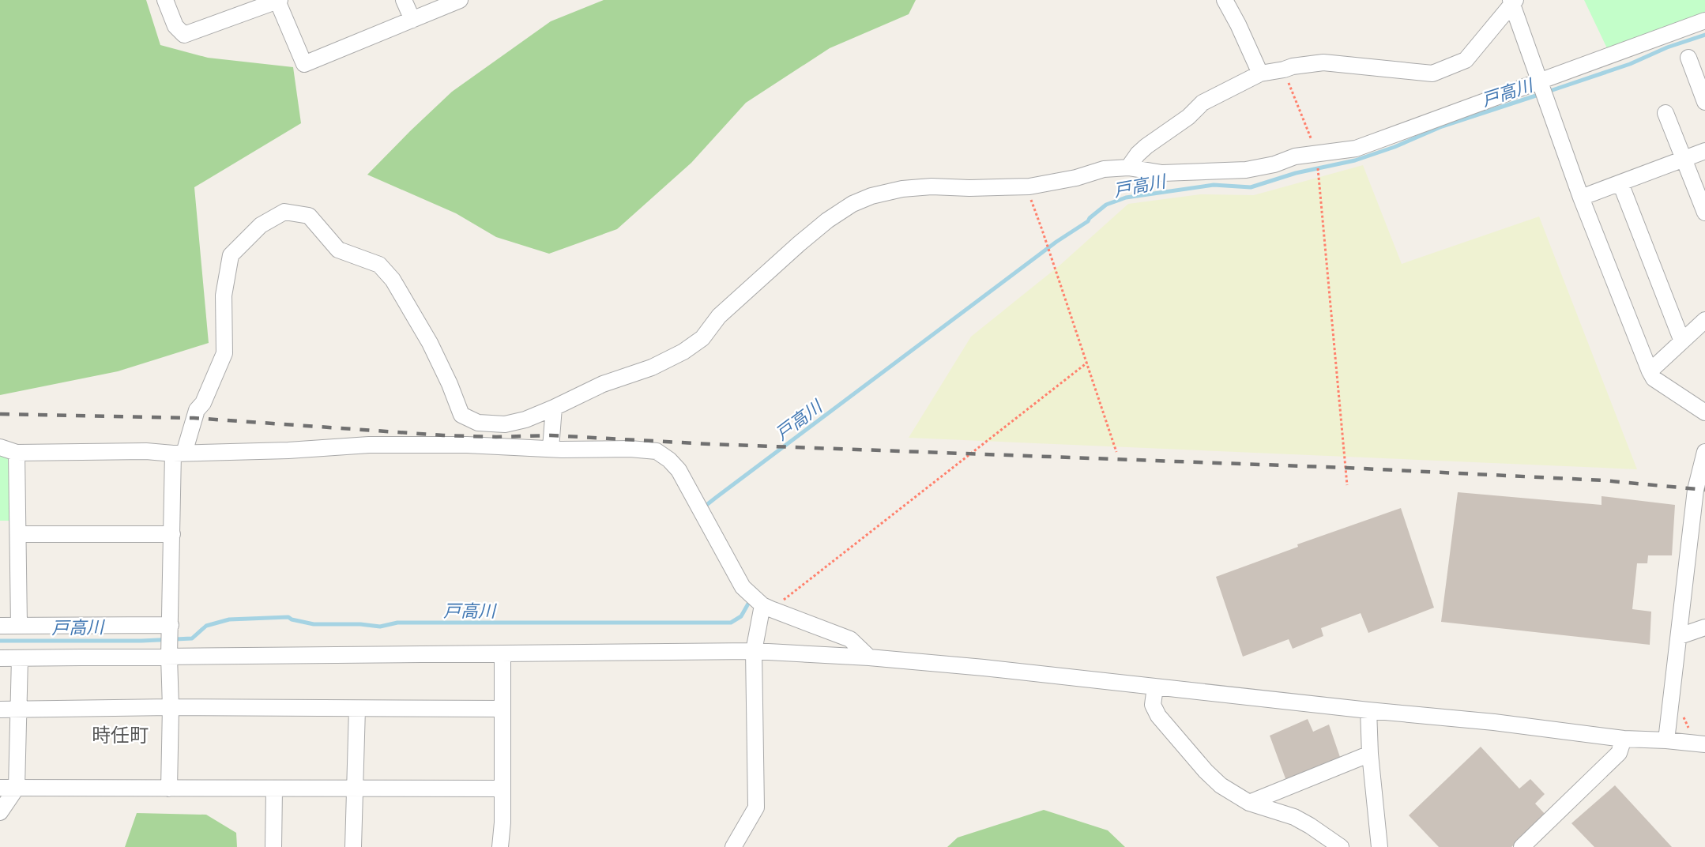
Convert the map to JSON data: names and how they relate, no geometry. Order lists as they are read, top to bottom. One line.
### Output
{"districts":["時任町"],"water":["戸高川"]}
